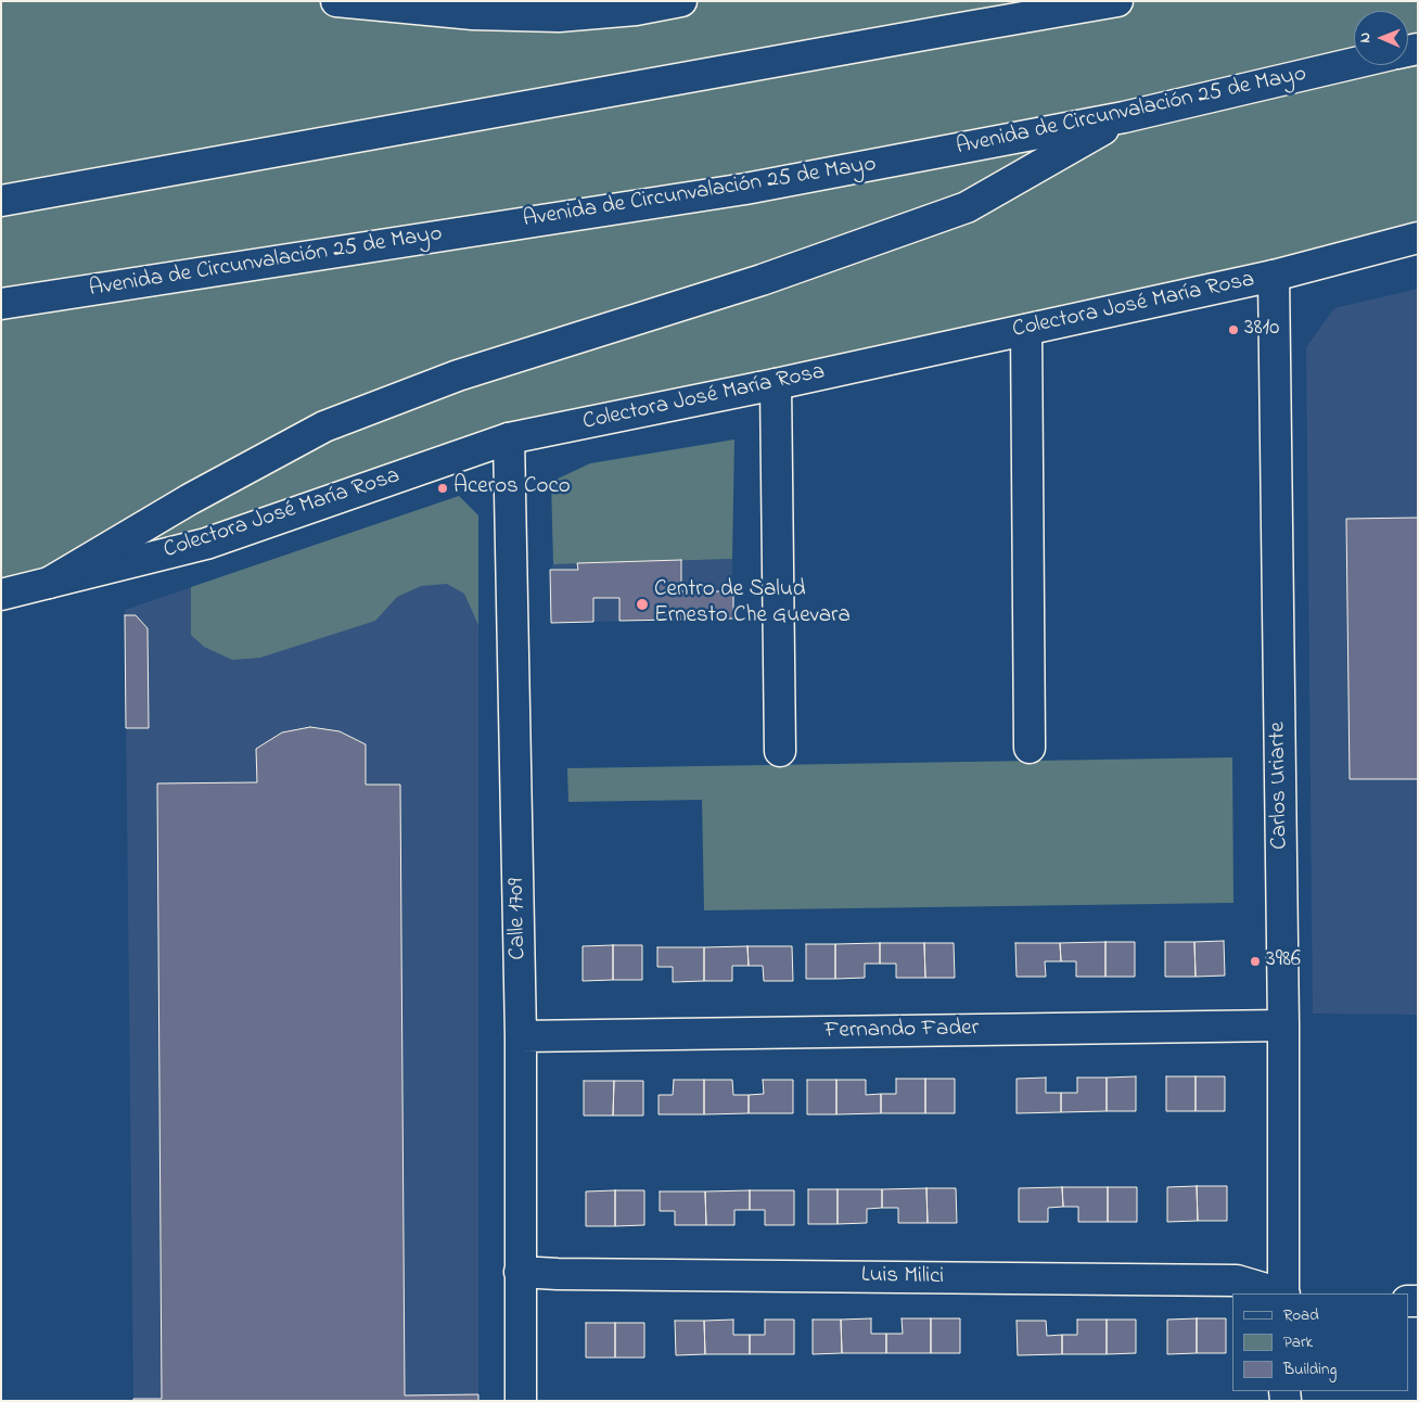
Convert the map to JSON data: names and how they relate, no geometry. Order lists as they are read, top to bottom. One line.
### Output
{"streets":{"main road":["Avenida de Circunvalación 25 de Mayo","Colectora José María Rosa","Carlos Uriarte","Calle 1709","Fernando Fader","Luis Milici"]},"crossings":[["Colectora José María Rosa","Carlos Uriarte"],["Colectora José María Rosa","Calle 1709"],["Carlos Uriarte","Fernando Fader"],["Calle 1709","Fernando Fader"],["Calle 1709","Luis Milici"]],"places":["3810","Aceros Coco","Centro de Salud Ernesto Che Guevara","3986"],"legend":["Road","Park","Building"],"north":"left"}
